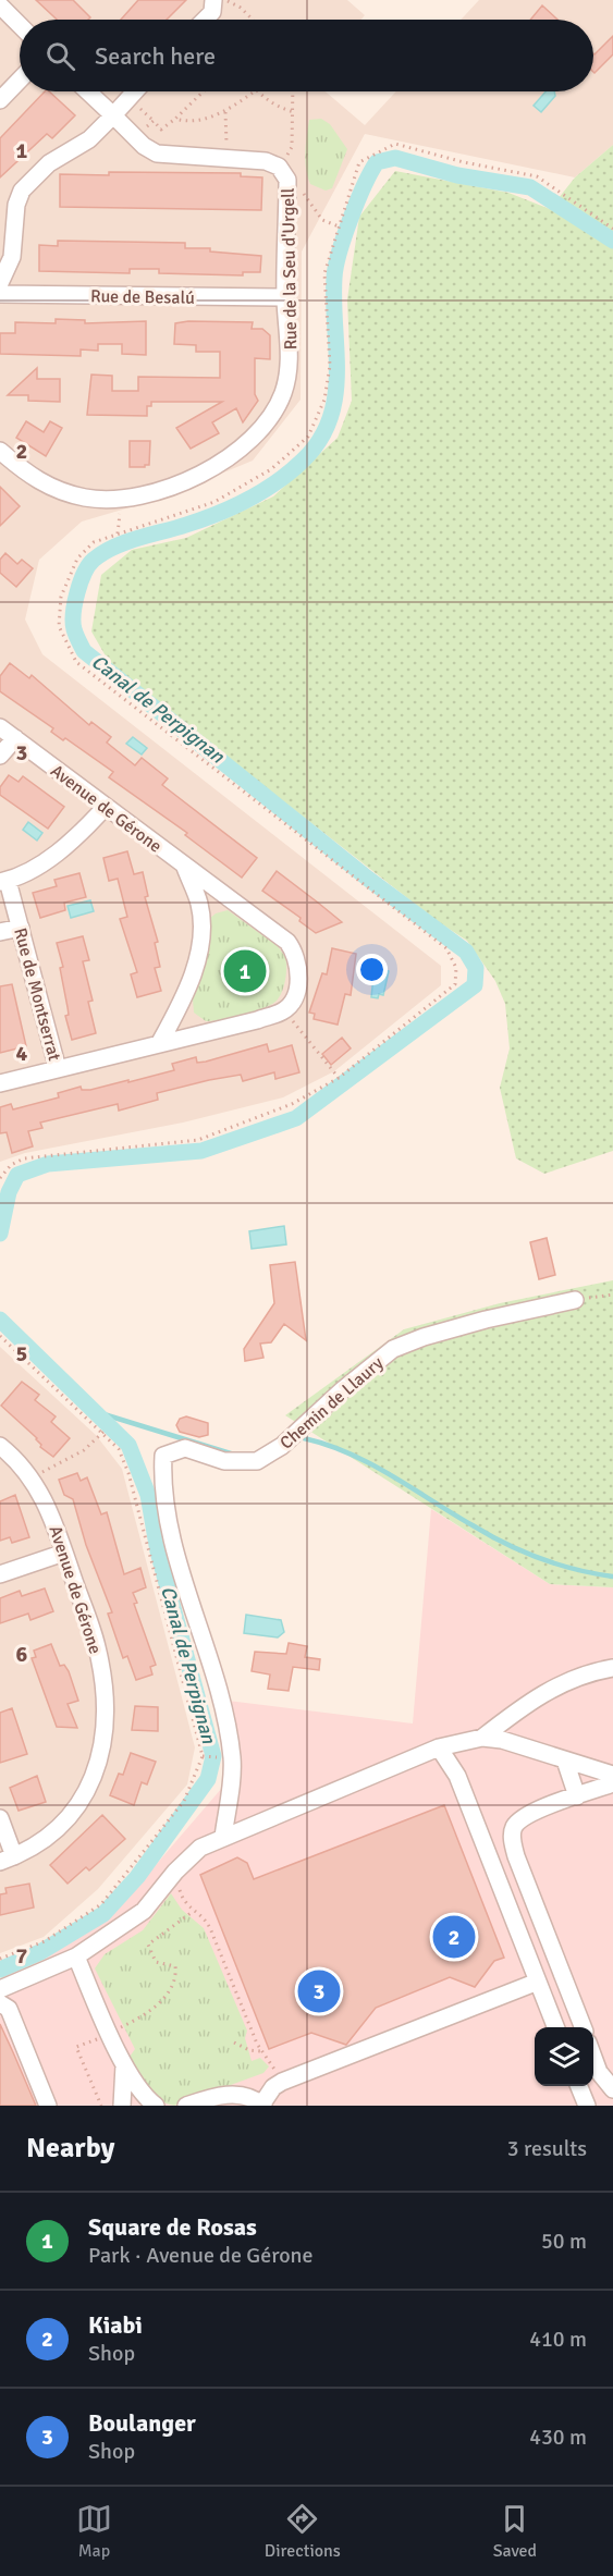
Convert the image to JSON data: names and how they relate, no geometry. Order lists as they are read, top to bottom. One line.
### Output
{"streets":{"street":["Rue de la Seu d'Urgell","Rue de Besalú","Avenue de Gérone","Rue de Montserrat","Chemin de Llaury"]},"crossings":[["Rue de la Seu d'Urgell","Rue de Besalú"]],"water":["Canal de Perpignan"],"page":{"search":"Search here","pins":["1","2","3"],"heading":["Nearby","3 results"],"list":[{"mark":"1","name":"Square de Rosas","note":"Park · Avenue de Gérone","value":"50 m"},{"mark":"2","name":"Kiabi","note":"Shop","value":"410 m"},{"mark":"3","name":"Boulanger","note":"Shop","value":"430 m"}],"nav":["Map","Directions","Saved"]},"grid":{"rows":["1","2","3","4","5","6","7"]}}
